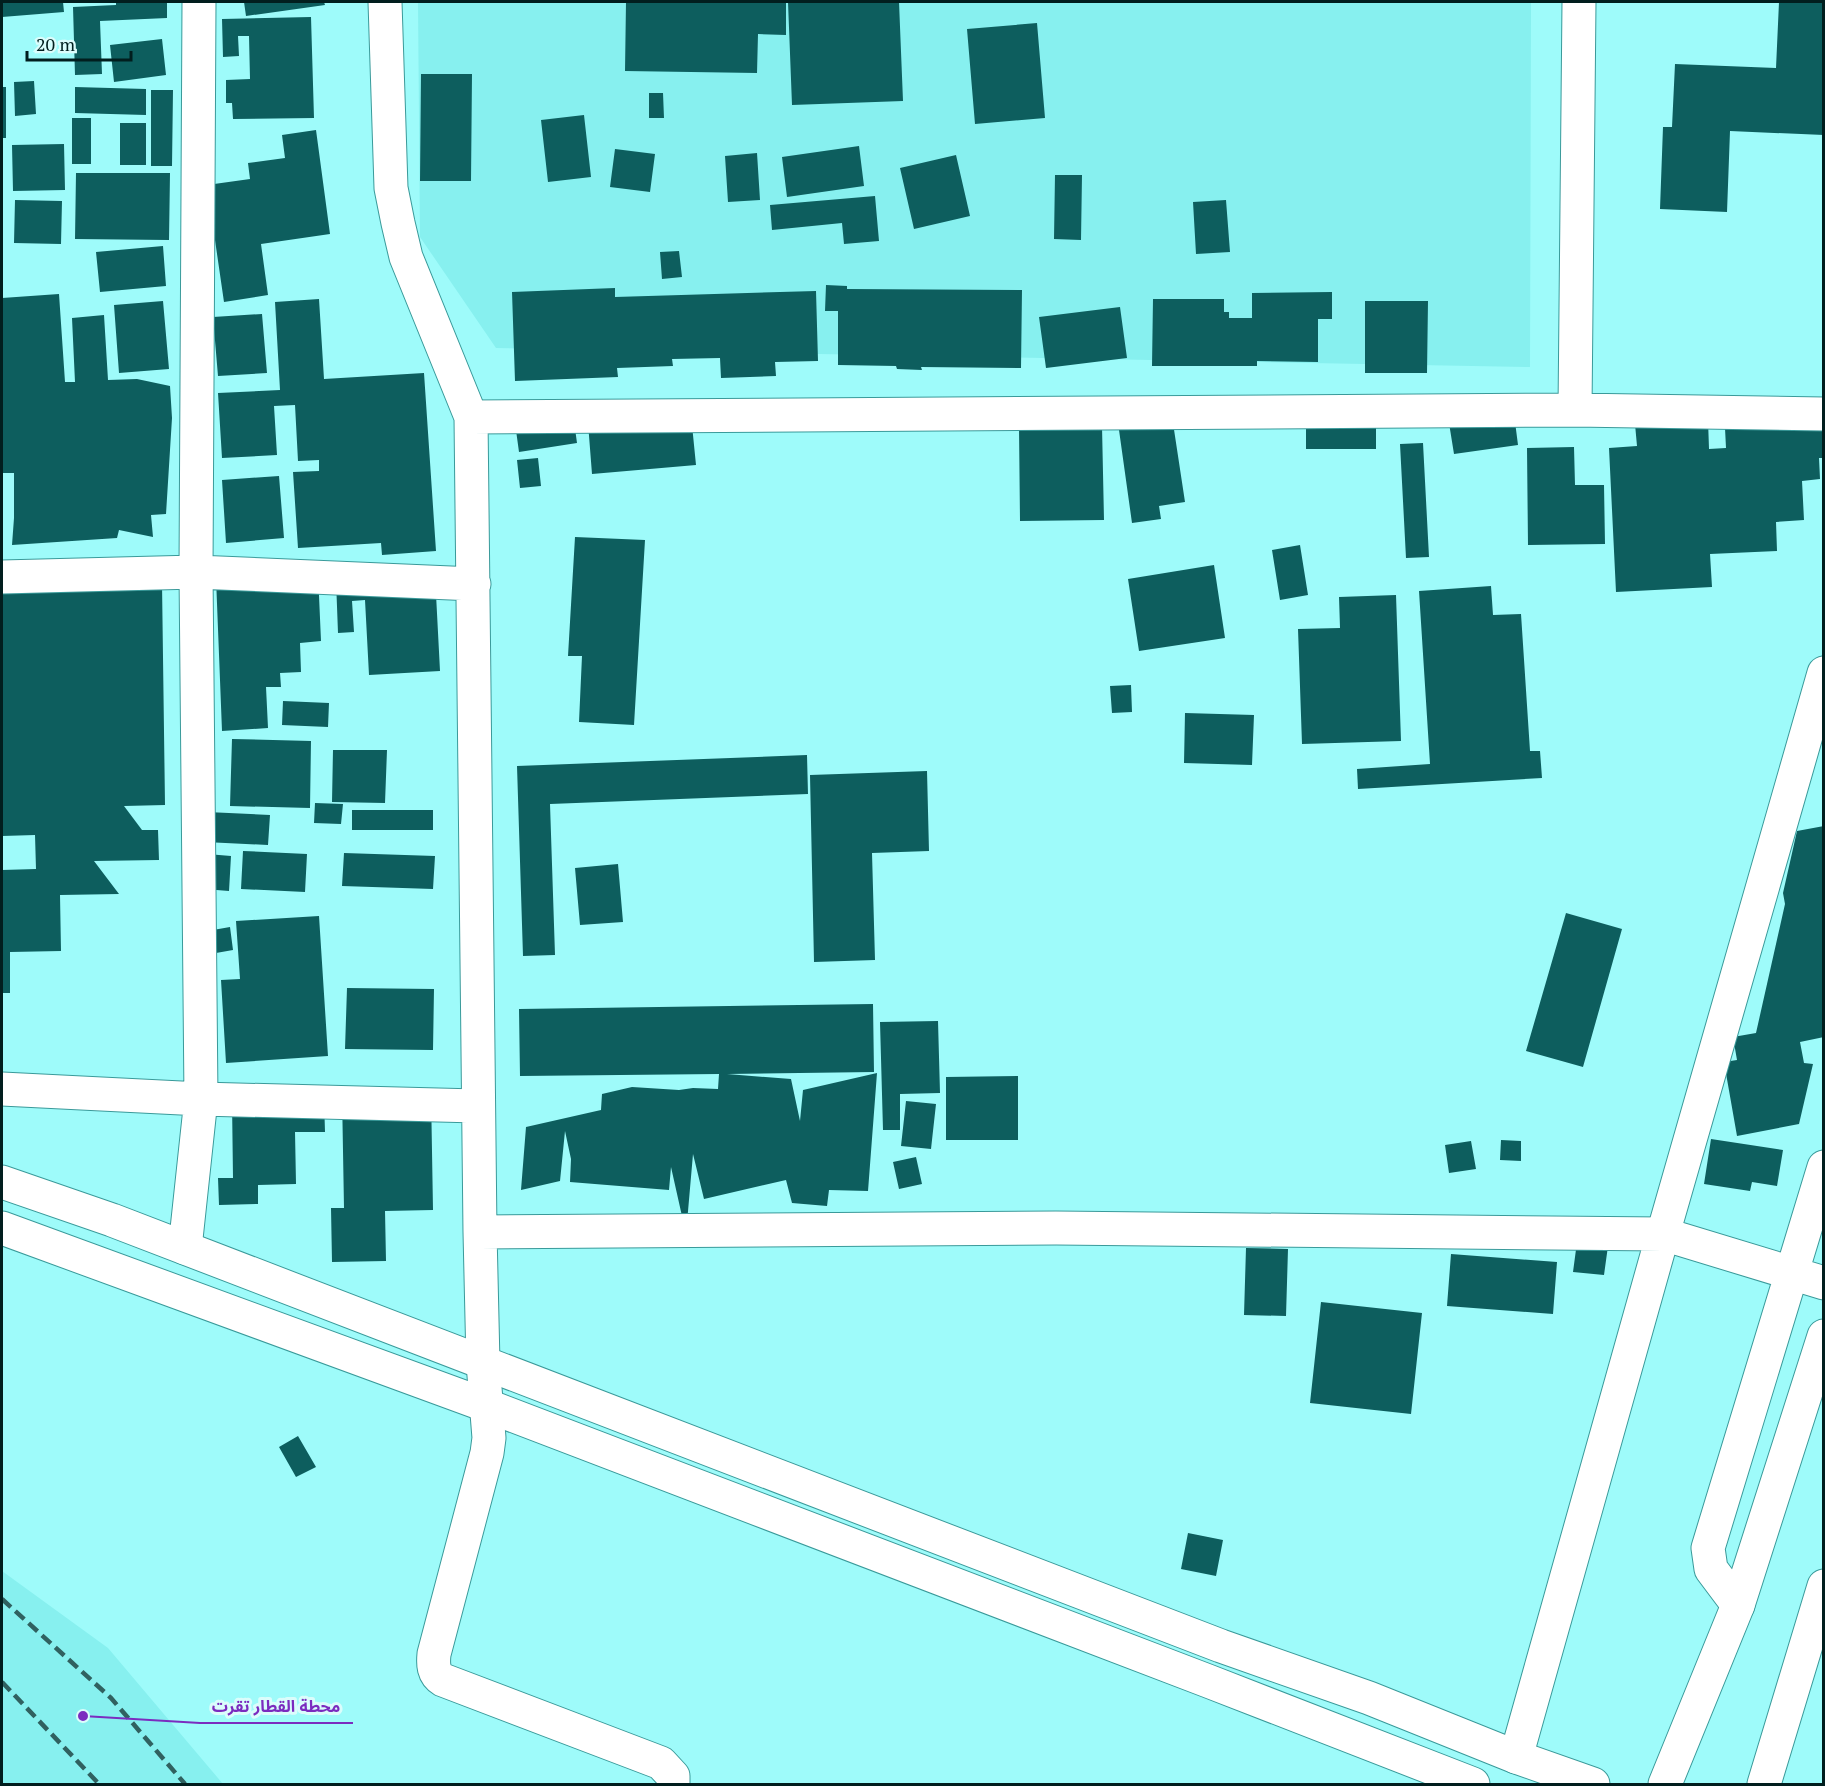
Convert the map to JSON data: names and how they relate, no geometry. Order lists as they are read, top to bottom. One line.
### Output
{"places":["محطة القطار تقرت"],"scale_bar":"20 m"}
